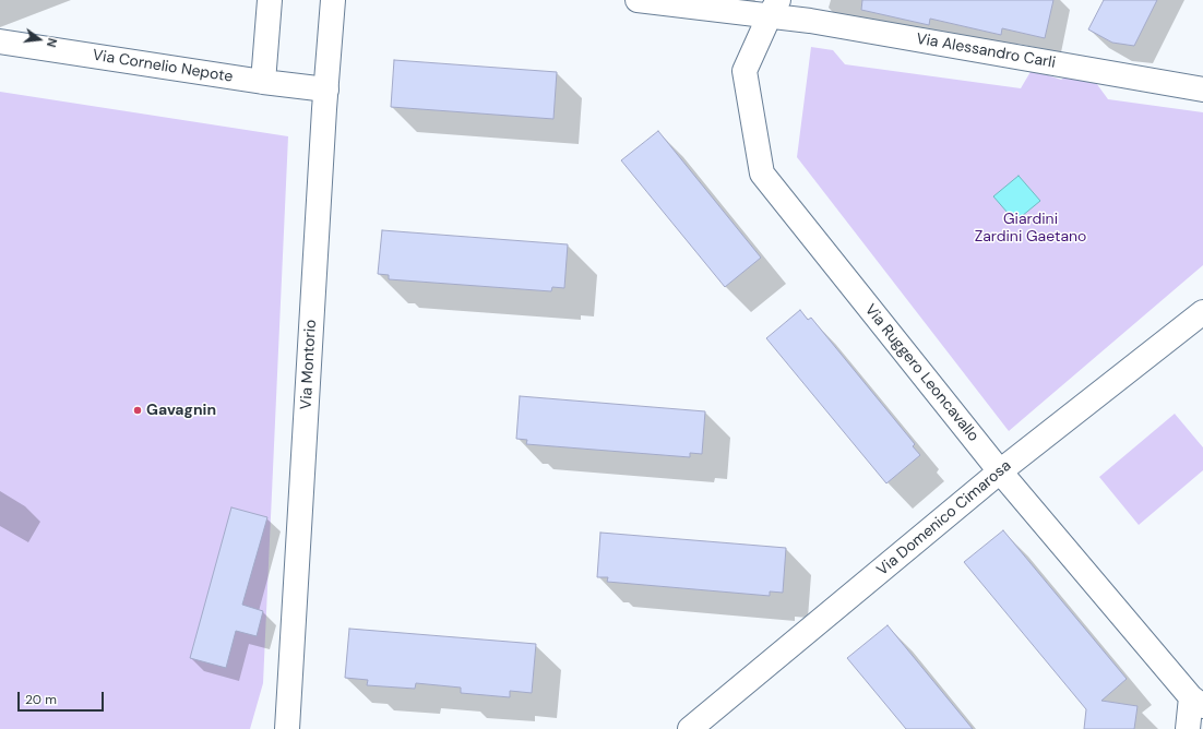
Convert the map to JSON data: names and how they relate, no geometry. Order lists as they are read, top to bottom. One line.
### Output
{"streets":{"street":["Via Alessandro Carli","Via Cornelio Nepote","Via Montorio","Via Ruggero Leoncavallo","Via Domenico Cimarosa"]},"crossings":[["Via Alessandro Carli","Via Ruggero Leoncavallo"],["Via Cornelio Nepote","Via Montorio"],["Via Ruggero Leoncavallo","Via Domenico Cimarosa"]],"parks":["Giardini Zardini Gaetano"],"places":["Gavagnin"],"scale_bar":"20 m","north":"right"}
